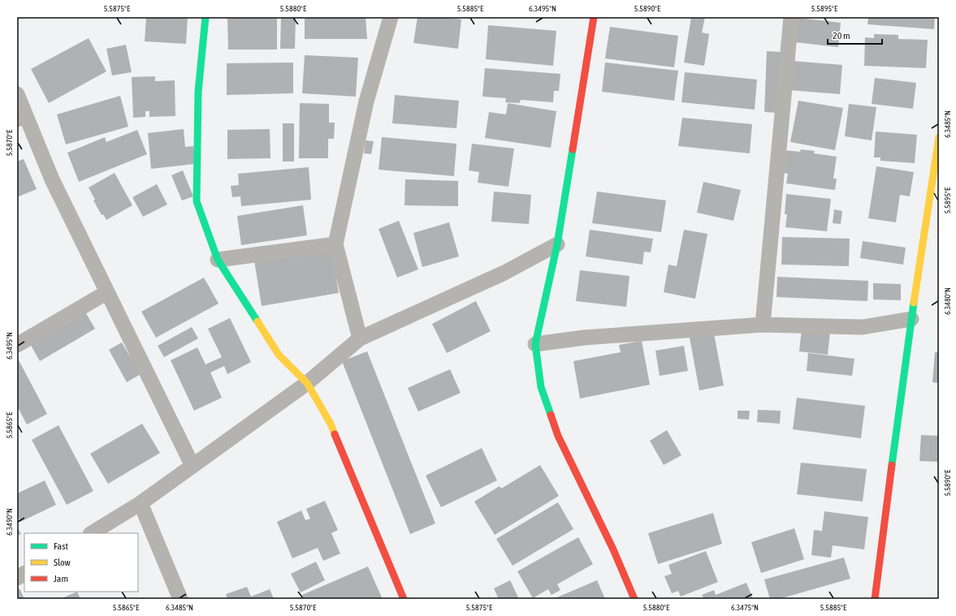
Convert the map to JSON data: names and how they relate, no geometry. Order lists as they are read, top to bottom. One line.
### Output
{"legend":["Fast","Slow","Jam"],"scale_bar":"20 m","coordinates":["5.5875°E","5.5880°E","5.5885°E","6.3495°N","5.5890°E","5.5895°E","6.3485°N","5.5870°E","6.3480°N","5.5865°E","6.3490°N","6.3475°N"]}
